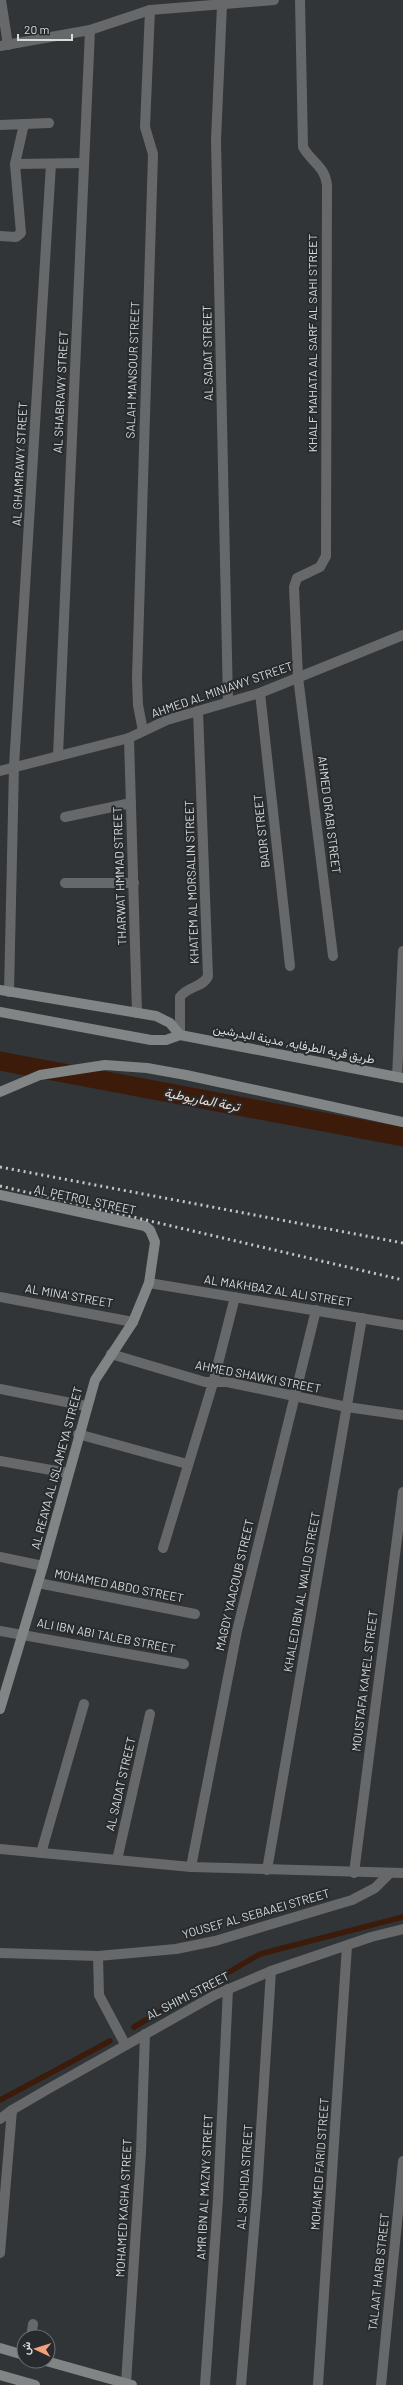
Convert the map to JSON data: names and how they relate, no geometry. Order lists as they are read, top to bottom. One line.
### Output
{"streets":{"main road":["طريق قريه الطرفايه, مدينة البدرشين","AL PETROL STREET","AL REAYA AL ISLAMEYA STREET"],"street":["KHALF MAHATA AL SARF AL SAHI STREET","AL SADAT STREET","SALAH MANSOUR STREET","AL SHABRAWY STREET","AL GHAMRAWY STREET","AHMED AL MINIAWY STREET","AHMED ORABI STREET","BADR STREET","THARWAT HMMAD STREET","KHATEM AL MORSALIN STREET","AL MAKHBAZ AL ALI STREET","AL MINA' STREET","AHMED SHAWKI STREET","MAGDY YAACOUB STREET","MOHAMED ABDO STREET","KHALED IBN AL WALID STREET","ALI IBN ABI TALEB STREET","MOUSTAFA KAMEL STREET","YOUSEF AL SEBAAEI STREET","AL SHIMI STREET","MOHAMED FARID STREET","AL SHOHDA STREET","AMR IBN AL MAZNY STREET","MOHAMED KAGHA STREET","TALAAT HARB STREET"]},"crossings":[["KHALF MAHATA AL SARF AL SAHI STREET","AHMED AL MINIAWY STREET"],["KHALF MAHATA AL SARF AL SAHI STREET","AHMED ORABI STREET"],["AL SADAT STREET","AHMED AL MINIAWY STREET"],["SALAH MANSOUR STREET","AHMED AL MINIAWY STREET"],["AL SHABRAWY STREET","AHMED AL MINIAWY STREET"],["AL GHAMRAWY STREET","AHMED AL MINIAWY STREET"],["AHMED AL MINIAWY STREET","AHMED ORABI STREET"],["AHMED AL MINIAWY STREET","BADR STREET"],["AHMED AL MINIAWY STREET","THARWAT HMMAD STREET"],["AHMED AL MINIAWY STREET","KHATEM AL MORSALIN STREET"],["KHATEM AL MORSALIN STREET","طريق قريه الطرفايه, مدينة البدرشين"],["AL PETROL STREET","AL REAYA AL ISLAMEYA STREET"],["AL MAKHBAZ AL ALI STREET","AL REAYA AL ISLAMEYA STREET"],["AL MAKHBAZ AL ALI STREET","MAGDY YAACOUB STREET"],["AL MAKHBAZ AL ALI STREET","KHALED IBN AL WALID STREET"],["AL MINA' STREET","AL REAYA AL ISLAMEYA STREET"],["AHMED SHAWKI STREET","AL REAYA AL ISLAMEYA STREET"],["AHMED SHAWKI STREET","MAGDY YAACOUB STREET"],["AHMED SHAWKI STREET","KHALED IBN AL WALID STREET"],["AL REAYA AL ISLAMEYA STREET","MOHAMED ABDO STREET"],["AL REAYA AL ISLAMEYA STREET","ALI IBN ABI TALEB STREET"],["AL SHIMI STREET","MOHAMED FARID STREET"],["AL SHIMI STREET","AL SHOHDA STREET"],["AL SHIMI STREET","AMR IBN AL MAZNY STREET"],["AL SHIMI STREET","MOHAMED KAGHA STREET"]],"water":["ترعة الماريوطية"],"scale_bar":"20 m","north":"left"}
